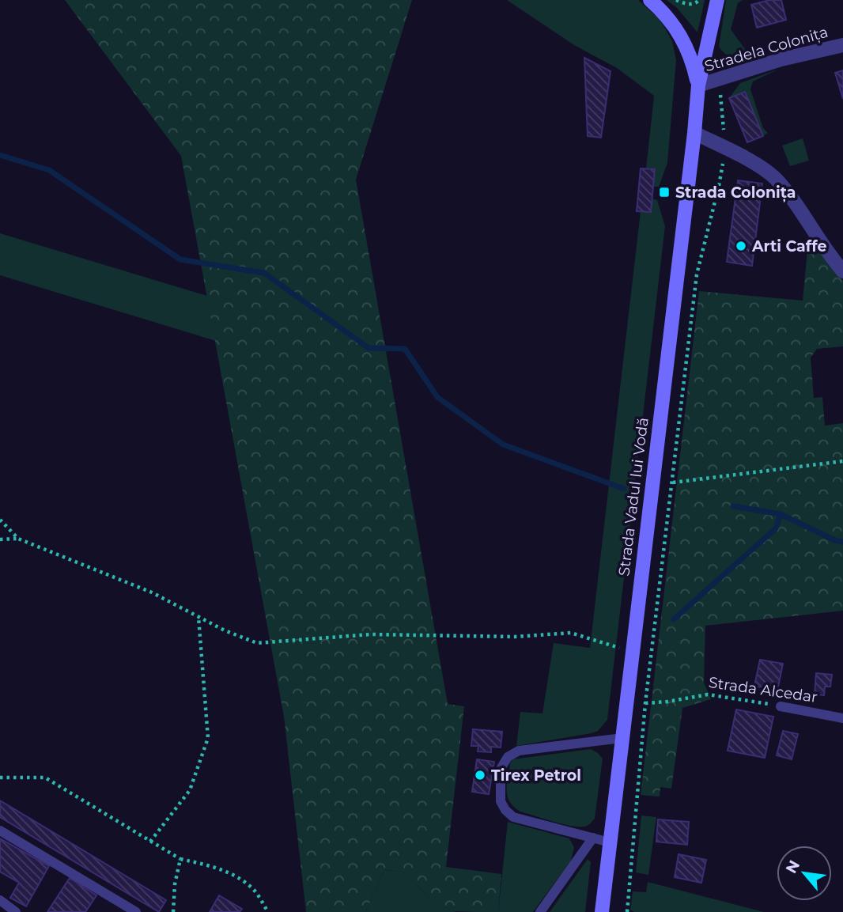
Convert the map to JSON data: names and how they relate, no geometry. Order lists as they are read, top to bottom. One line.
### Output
{"streets":{"main road":["Strada Vadul lui Vodă"],"street":["Stradela Colonița"],"lane":["Strada Alcedar"]},"crossings":[["Stradela Colonița","Strada Vadul lui Vodă"]],"places":{"transit":["Strada Colonița"],"other":["Arti Caffe","Tirex Petrol"]},"north":"top left"}
